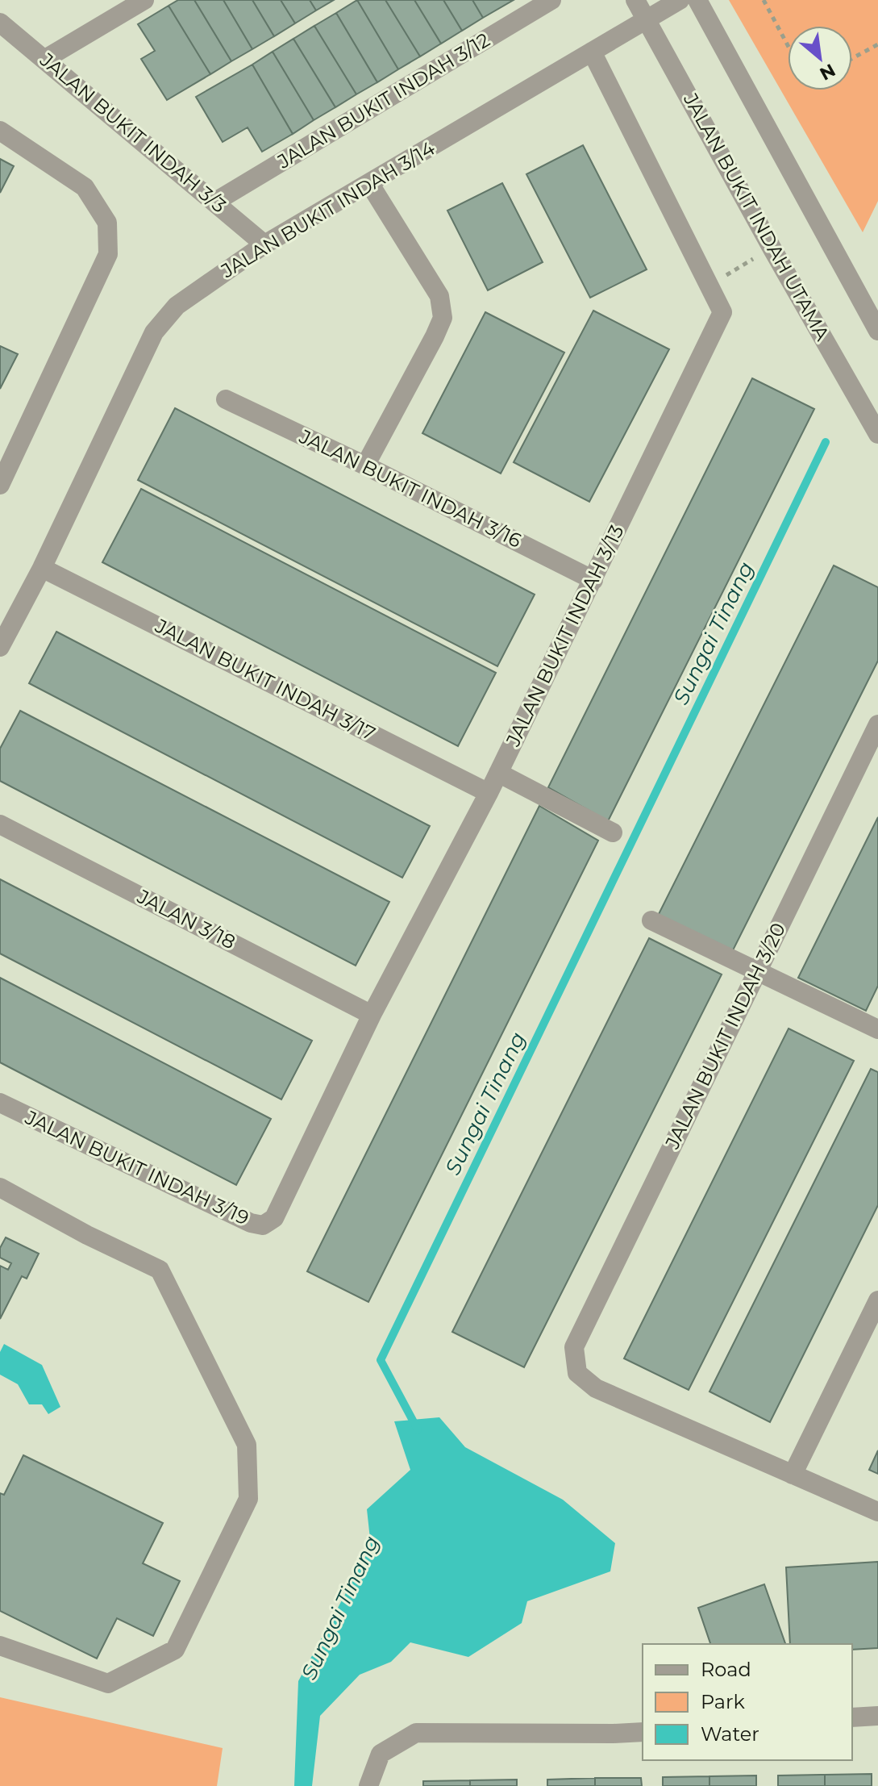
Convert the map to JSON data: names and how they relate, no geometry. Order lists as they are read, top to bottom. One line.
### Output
{"streets":{"street":["JALAN BUKIT INDAH 3/12","JALAN BUKIT INDAH 3/3","JALAN BUKIT INDAH 3/14","JALAN BUKIT INDAH UTAMA","JALAN BUKIT INDAH 3/16","JALAN BUKIT INDAH 3/13","JALAN BUKIT INDAH 3/17","JALAN 3/18","JALAN BUKIT INDAH 3/20","JALAN BUKIT INDAH 3/19"]},"crossings":[["JALAN BUKIT INDAH 3/12","JALAN BUKIT INDAH 3/3"],["JALAN BUKIT INDAH 3/3","JALAN BUKIT INDAH 3/14"],["JALAN BUKIT INDAH 3/14","JALAN BUKIT INDAH UTAMA"],["JALAN BUKIT INDAH 3/14","JALAN BUKIT INDAH 3/13"],["JALAN BUKIT INDAH 3/14","JALAN BUKIT INDAH 3/17"],["JALAN BUKIT INDAH 3/16","JALAN BUKIT INDAH 3/13"],["JALAN BUKIT INDAH 3/13","JALAN BUKIT INDAH 3/17"],["JALAN BUKIT INDAH 3/13","JALAN 3/18"],["JALAN BUKIT INDAH 3/13","JALAN BUKIT INDAH 3/19"]],"water":["Sungai Tinang"],"legend":["Road","Park","Water"],"north":"bottom right"}
